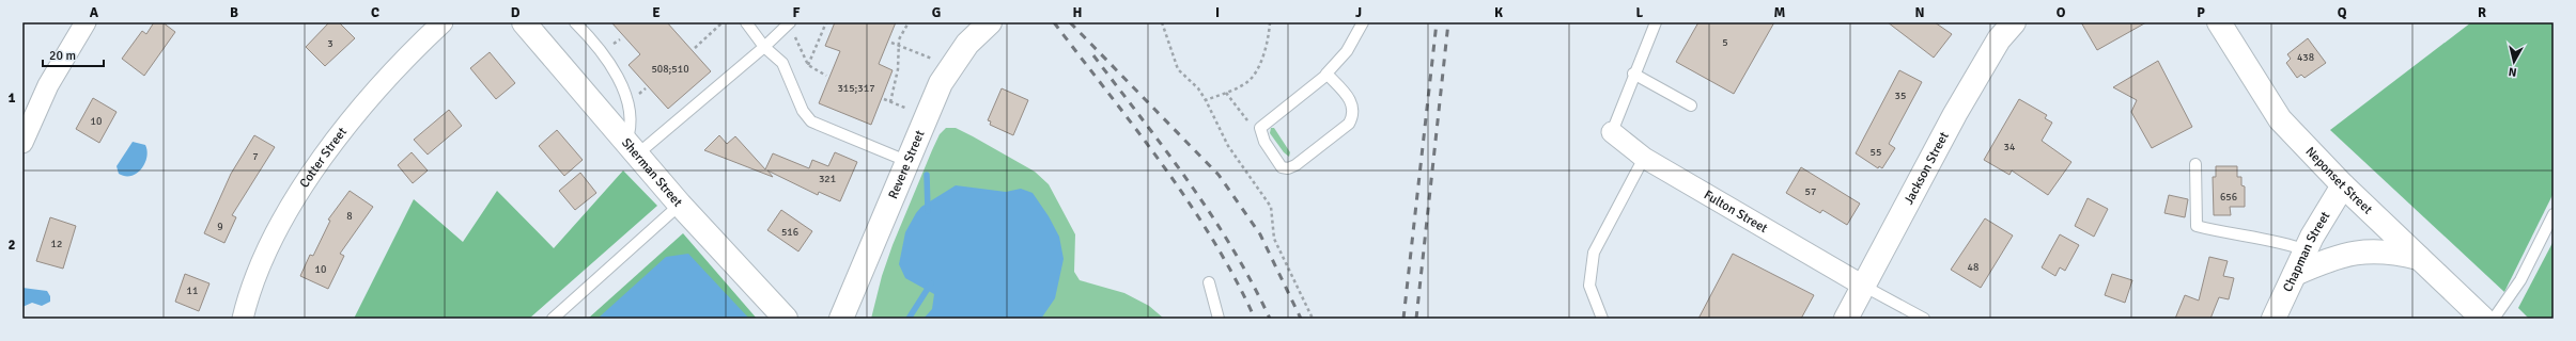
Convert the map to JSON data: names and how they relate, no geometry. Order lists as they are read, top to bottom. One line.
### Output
{"streets":{"main road":["Revere Street","Jackson Street","Sherman Street","Neponset Street","Chapman Street"],"street":["Cotter Street","Fulton Street"]},"crossings":[["Jackson Street","Fulton Street"],["Neponset Street","Chapman Street"]],"house_numbers":["5","3","438","508;510","315;317","35","10","34","55","7","321","57","656","8","9","516","12","48","10","11"],"scale_bar":"20 m","north":"bottom","grid":{"columns":["A","B","C","D","E","F","G","H","I","J","K","L","M","N","O","P","Q","R"],"rows":["1","2"]}}
